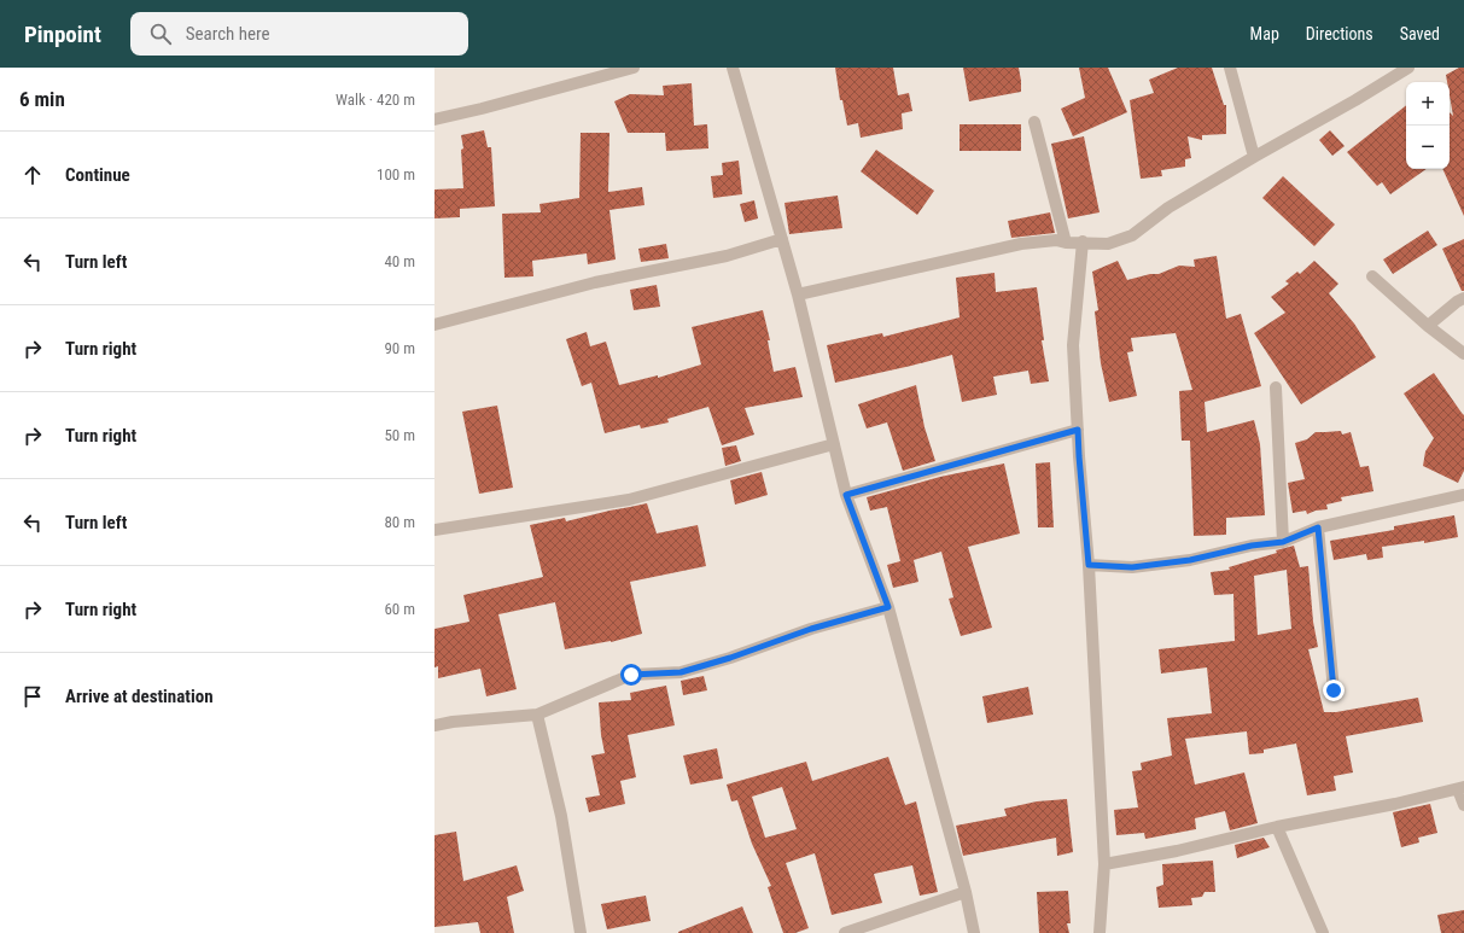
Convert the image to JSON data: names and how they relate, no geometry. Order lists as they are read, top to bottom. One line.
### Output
{"page":{"header":"Pinpoint","search":"Search here","nav":["Map","Directions","Saved"],"heading":["6 min","Walk · 420 m"],"map_buttons":["+","−"],"list":[["Continue","100 m"],["Turn left","40 m"],["Turn right","90 m"],["Turn right","50 m"],["Turn left","80 m"],["Turn right","60 m"],"Arrive at destination"]}}
